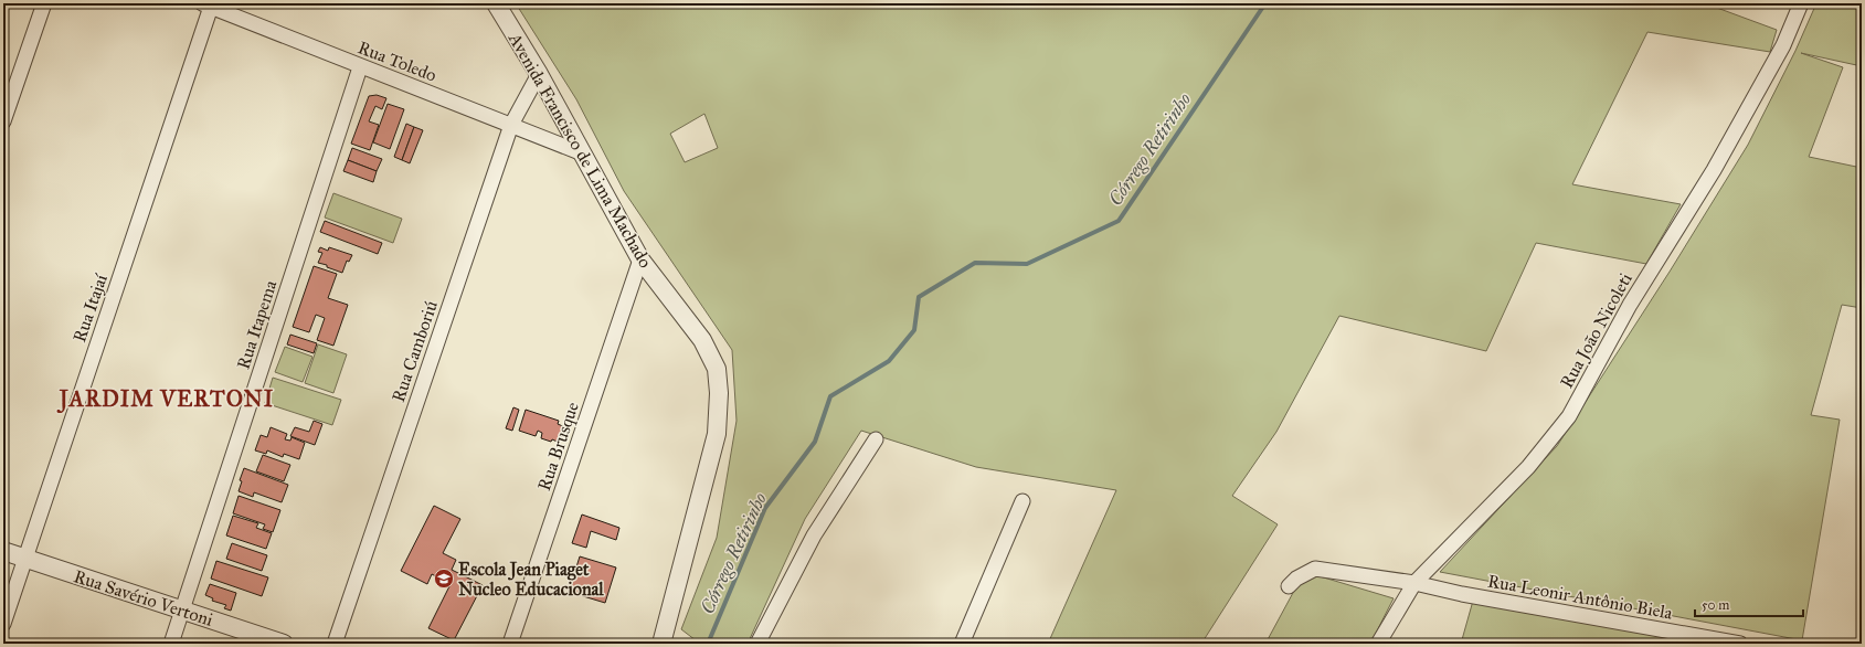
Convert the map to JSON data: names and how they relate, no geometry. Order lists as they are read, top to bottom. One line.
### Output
{"streets":{"street":["Rua Toledo","Avenida Francisco de Lima Machado","Rua Itajaí","Rua Itapema","Rua João Nicoleti","Rua Camboriú","Rua Brusque","Rua Leonir Antônio Biela","Rua Savério Vertoni"]},"crossings":[["Rua Toledo","Avenida Francisco de Lima Machado"],["Rua Toledo","Rua Itajaí"],["Rua Toledo","Rua Itapema"],["Rua Toledo","Rua Camboriú"],["Avenida Francisco de Lima Machado","Rua Camboriú"],["Avenida Francisco de Lima Machado","Rua Brusque"],["Rua Itajaí","Rua Savério Vertoni"],["Rua Itapema","Rua Savério Vertoni"],["Rua João Nicoleti","Rua Leonir Antônio Biela"]],"districts":["JARDIM VERTONI"],"water":["Córrego Retirinho"],"places":{"school or university":["Escola Jean Piaget Nucleo Educacional"]},"scale_bar":"50 m"}
